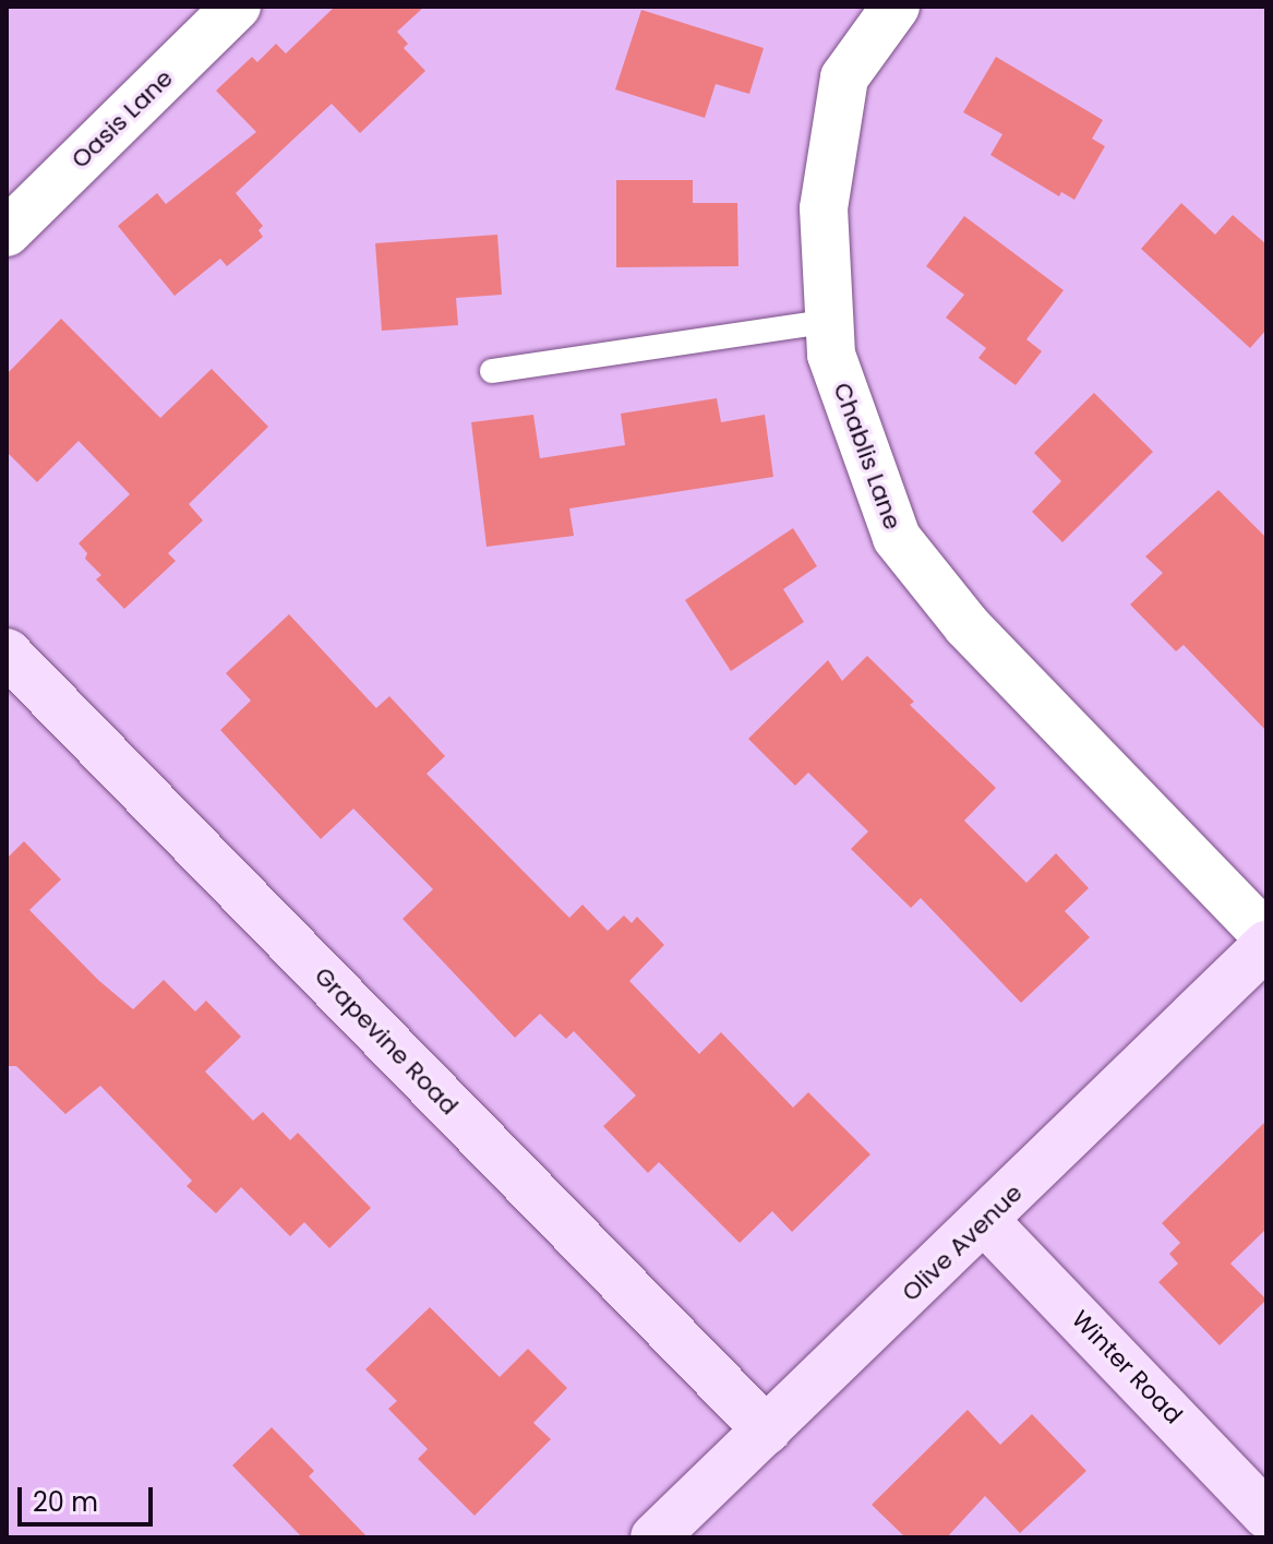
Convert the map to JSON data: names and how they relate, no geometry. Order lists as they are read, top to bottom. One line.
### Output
{"streets":{"main road":["Grapevine Road","Olive Avenue","Winter Road"],"street":["Oasis Lane","Chablis Lane"]},"crossings":[["Grapevine Road","Olive Avenue"],["Olive Avenue","Winter Road"]],"scale_bar":"20 m"}
